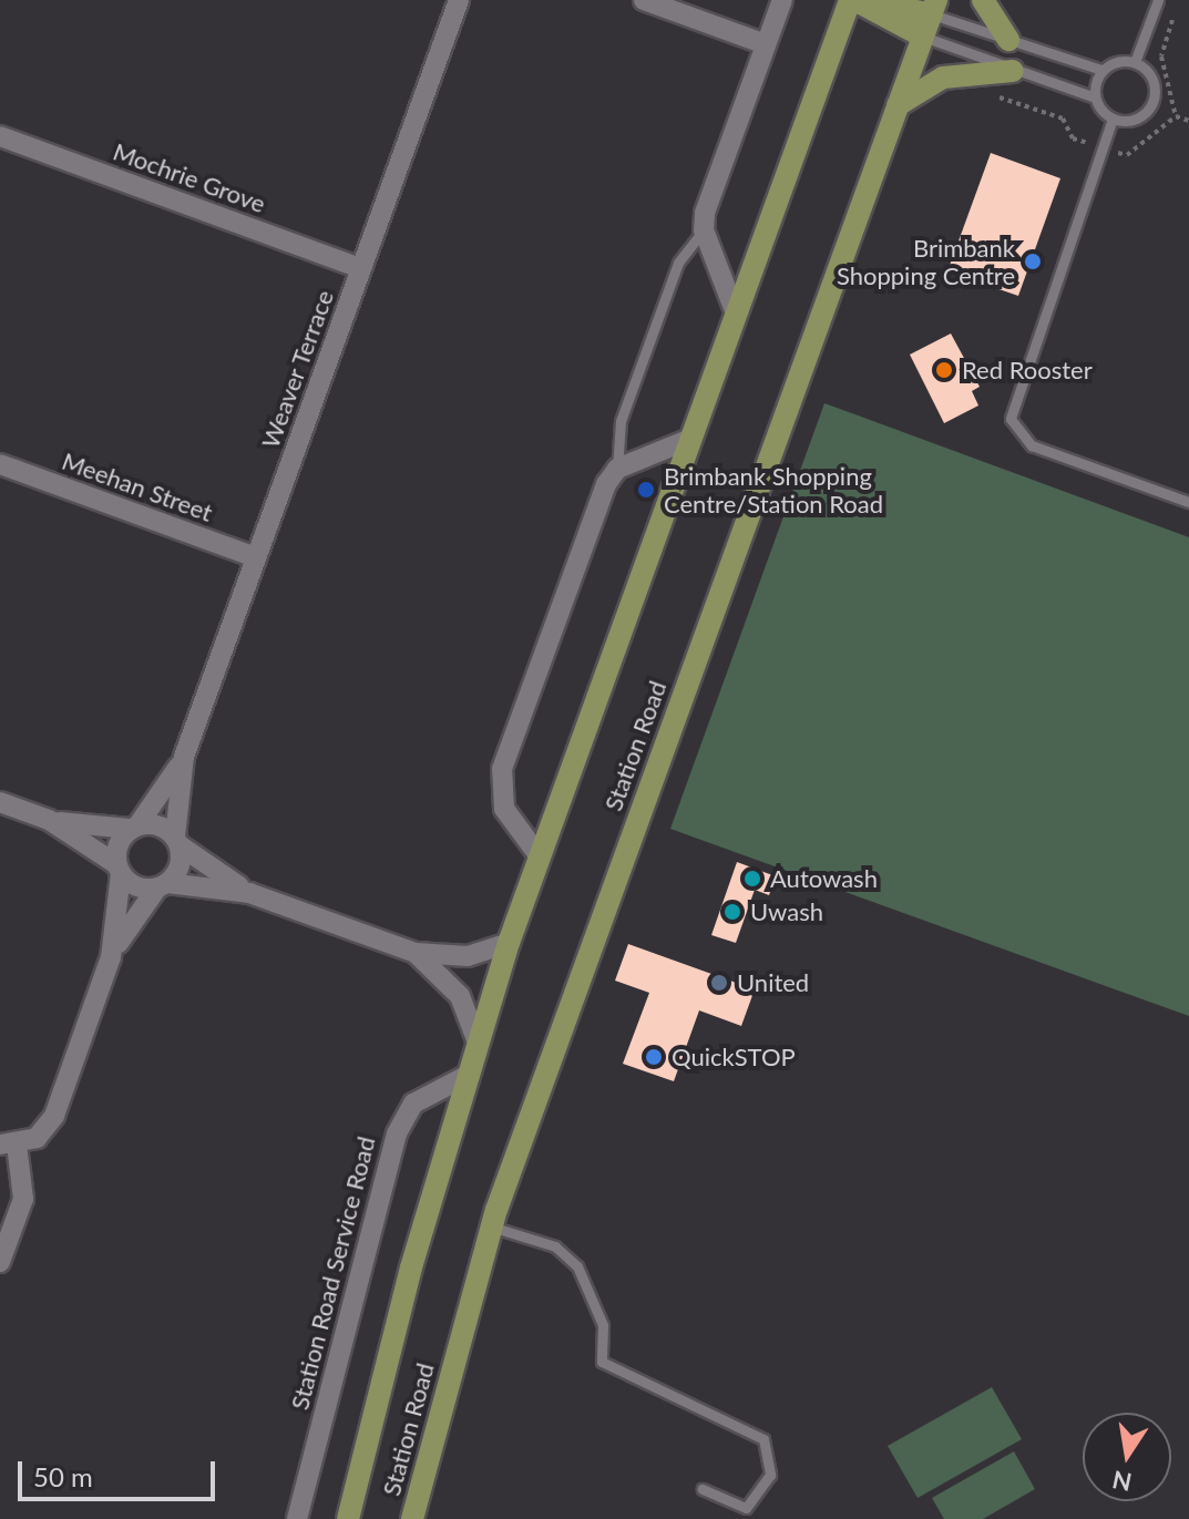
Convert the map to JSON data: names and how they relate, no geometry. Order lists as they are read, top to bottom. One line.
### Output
{"streets":{"main road":["Station Road"],"street":["Mochrie Grove","Weaver Terrace","Meehan Street","Station Road Service Road"]},"crossings":[["Mochrie Grove","Weaver Terrace"],["Weaver Terrace","Meehan Street"],["Station Road","Station Road Service Road"]],"places":["Brimbank Shopping Centre","Red Rooster","Brimbank Shopping Centre/Station Road","Autowash","Uwash","United","QuickSTOP"],"scale_bar":"50 m","north":"bottom"}
